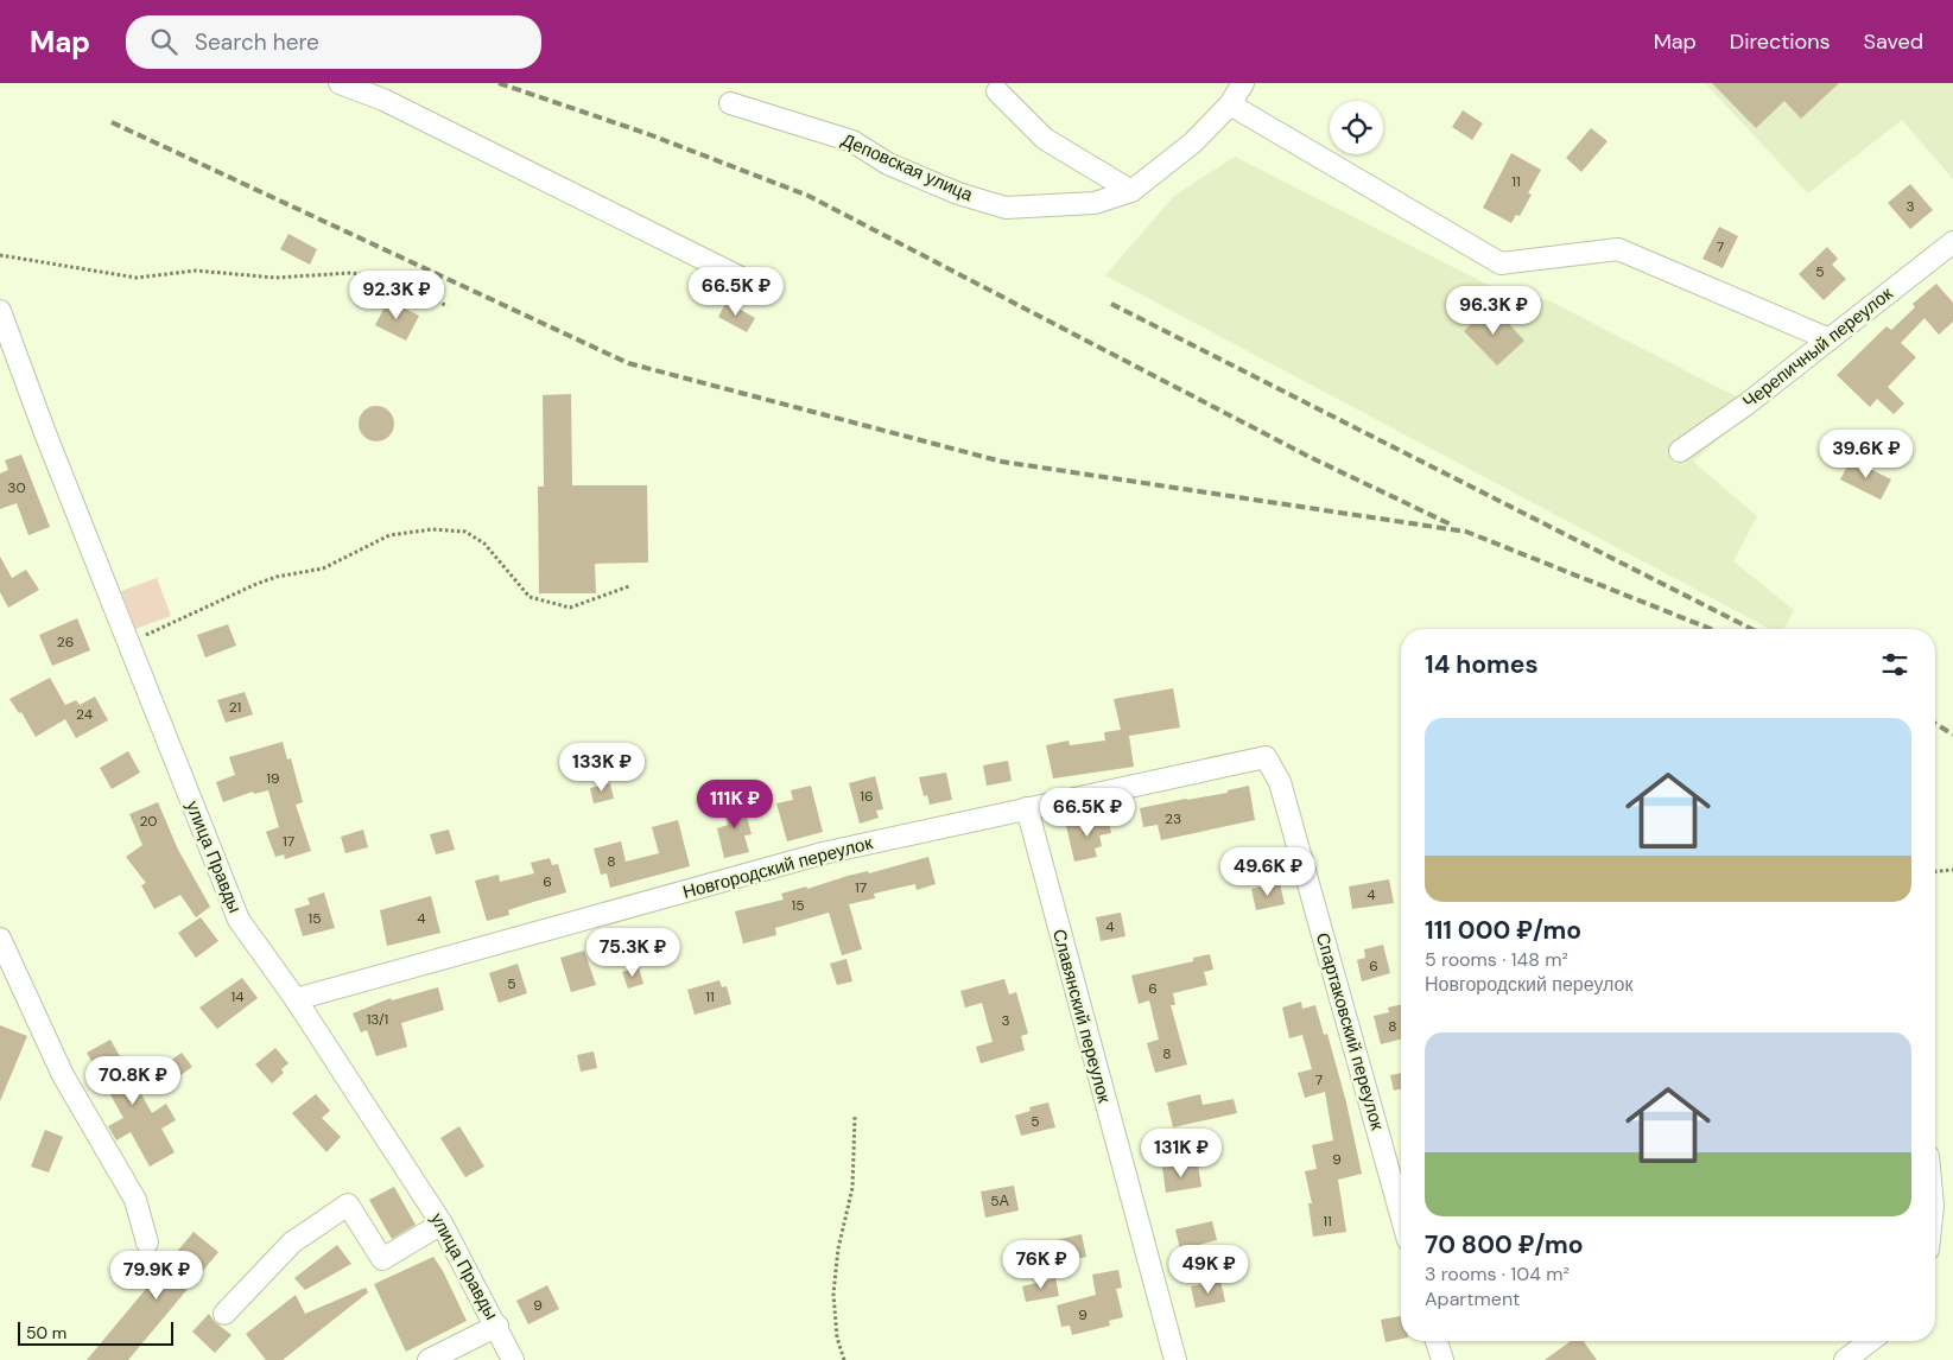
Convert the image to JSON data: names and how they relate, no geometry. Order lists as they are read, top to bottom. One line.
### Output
{"streets":{"street":["Деповская улица","Черепичный переулок","улица Правды","Новгородский переулок","Славянский переулок","Спартаковский переулок"]},"crossings":[["улица Правды","Новгородский переулок"],["Новгородский переулок","Славянский переулок"],["Новгородский переулок","Спартаковский переулок"]],"house_numbers":["11","3","7","5","30","26","21","24","19","16","23","20","17","8","6","17","4","15","15","4","4","6","5","6","14","11","13/1","3","8","8","7","5","9","5А","11","9","9"],"scale_bar":"50 m","page":{"header":"Map","search":"Search here","nav":["Map","Directions","Saved"],"price":["66.5K ₽","92.3K ₽","96.3K ₽","39.6K ₽","133K ₽","111K ₽","66.5K ₽","49.6K ₽","75.3K ₽","70.8K ₽","131K ₽","76K ₽","49K ₽","79.9K ₽"],"heading":"14 homes","list":[{"name":"111 000 ₽/mo","note":"5 rooms · 148 m² · Новгородский переулок"},{"name":"70 800 ₽/mo","note":"3 rooms · 104 m² · Apartment"}],"scale":"50 m"}}
